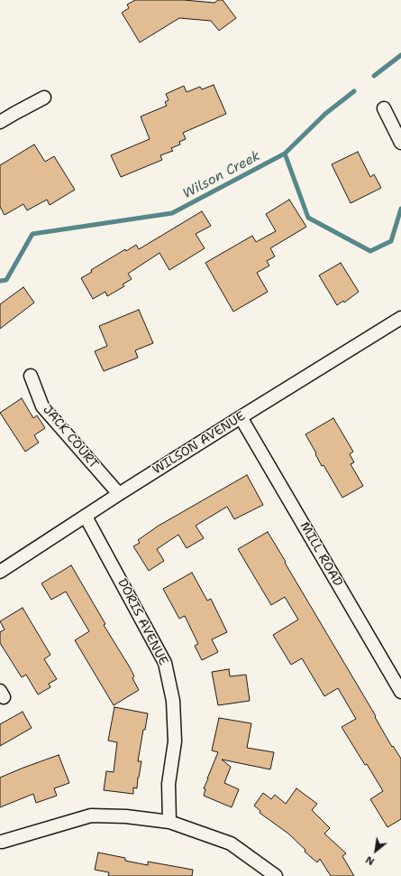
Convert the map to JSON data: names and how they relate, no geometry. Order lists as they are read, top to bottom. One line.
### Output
{"streets":{"street":["JACK COURT","WILSON AVENUE","MILL ROAD","DORIS AVENUE"]},"crossings":[["JACK COURT","WILSON AVENUE"],["WILSON AVENUE","MILL ROAD"],["WILSON AVENUE","DORIS AVENUE"]],"water":["Wilson Creek"],"north":"bottom left"}
